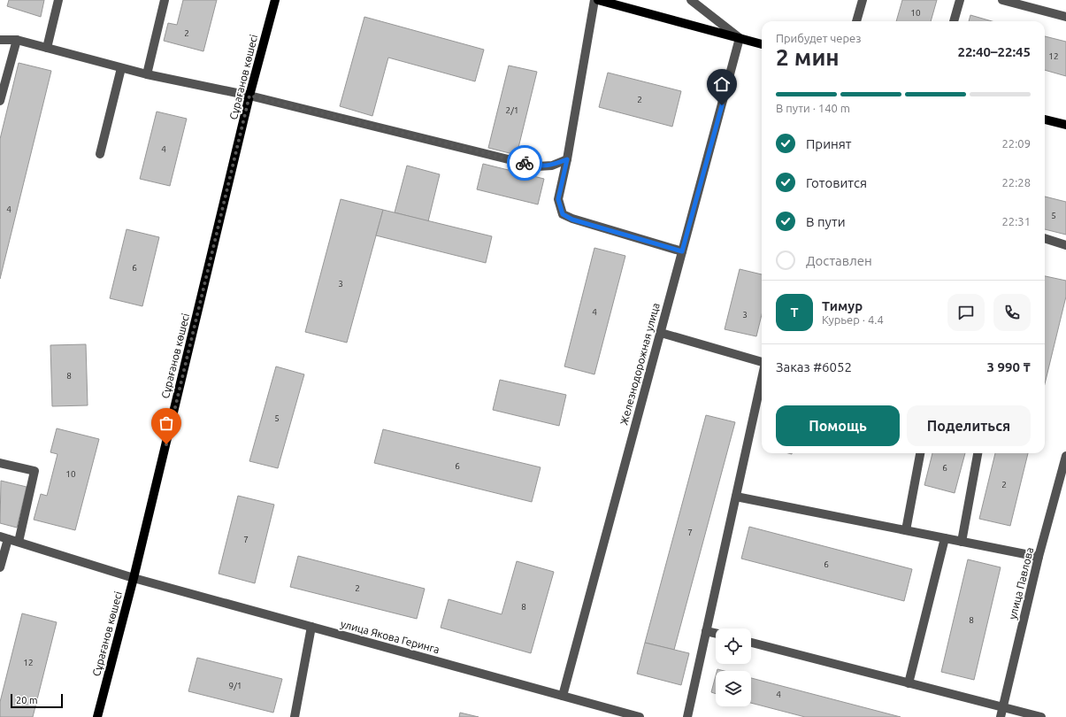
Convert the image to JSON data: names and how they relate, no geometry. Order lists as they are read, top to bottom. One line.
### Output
{"streets":{"main road":["Сұрағанов көшесі"],"street":["Железнодорожная улица","улица Павлова","улица Якова Геринга"]},"crossings":[["Сұрағанов көшесі","улица Якова Геринга"],["Железнодорожная улица","улица Якова Геринга"]],"house_numbers":["10","2","12","2","2/1","4","4","5","6","3","4","3","8","5","6","6","10","2","7","7","6","2","8","8","12","9/1","4"],"scale_bar":"20 m","page":{"heading":["2 мин","Прибудет через","22:40–22:45"],"panel":["Тимур","Курьер · 4.4","Заказ #6052","3 990 ₸"],"bar":"В пути · 140 m","list":[["Принят","22:09"],["Готовится","22:28"],["В пути","22:31"],"Доставлен"],"round":"Т","buttons":["Помощь","Поделиться"],"scale":"20 m"}}
